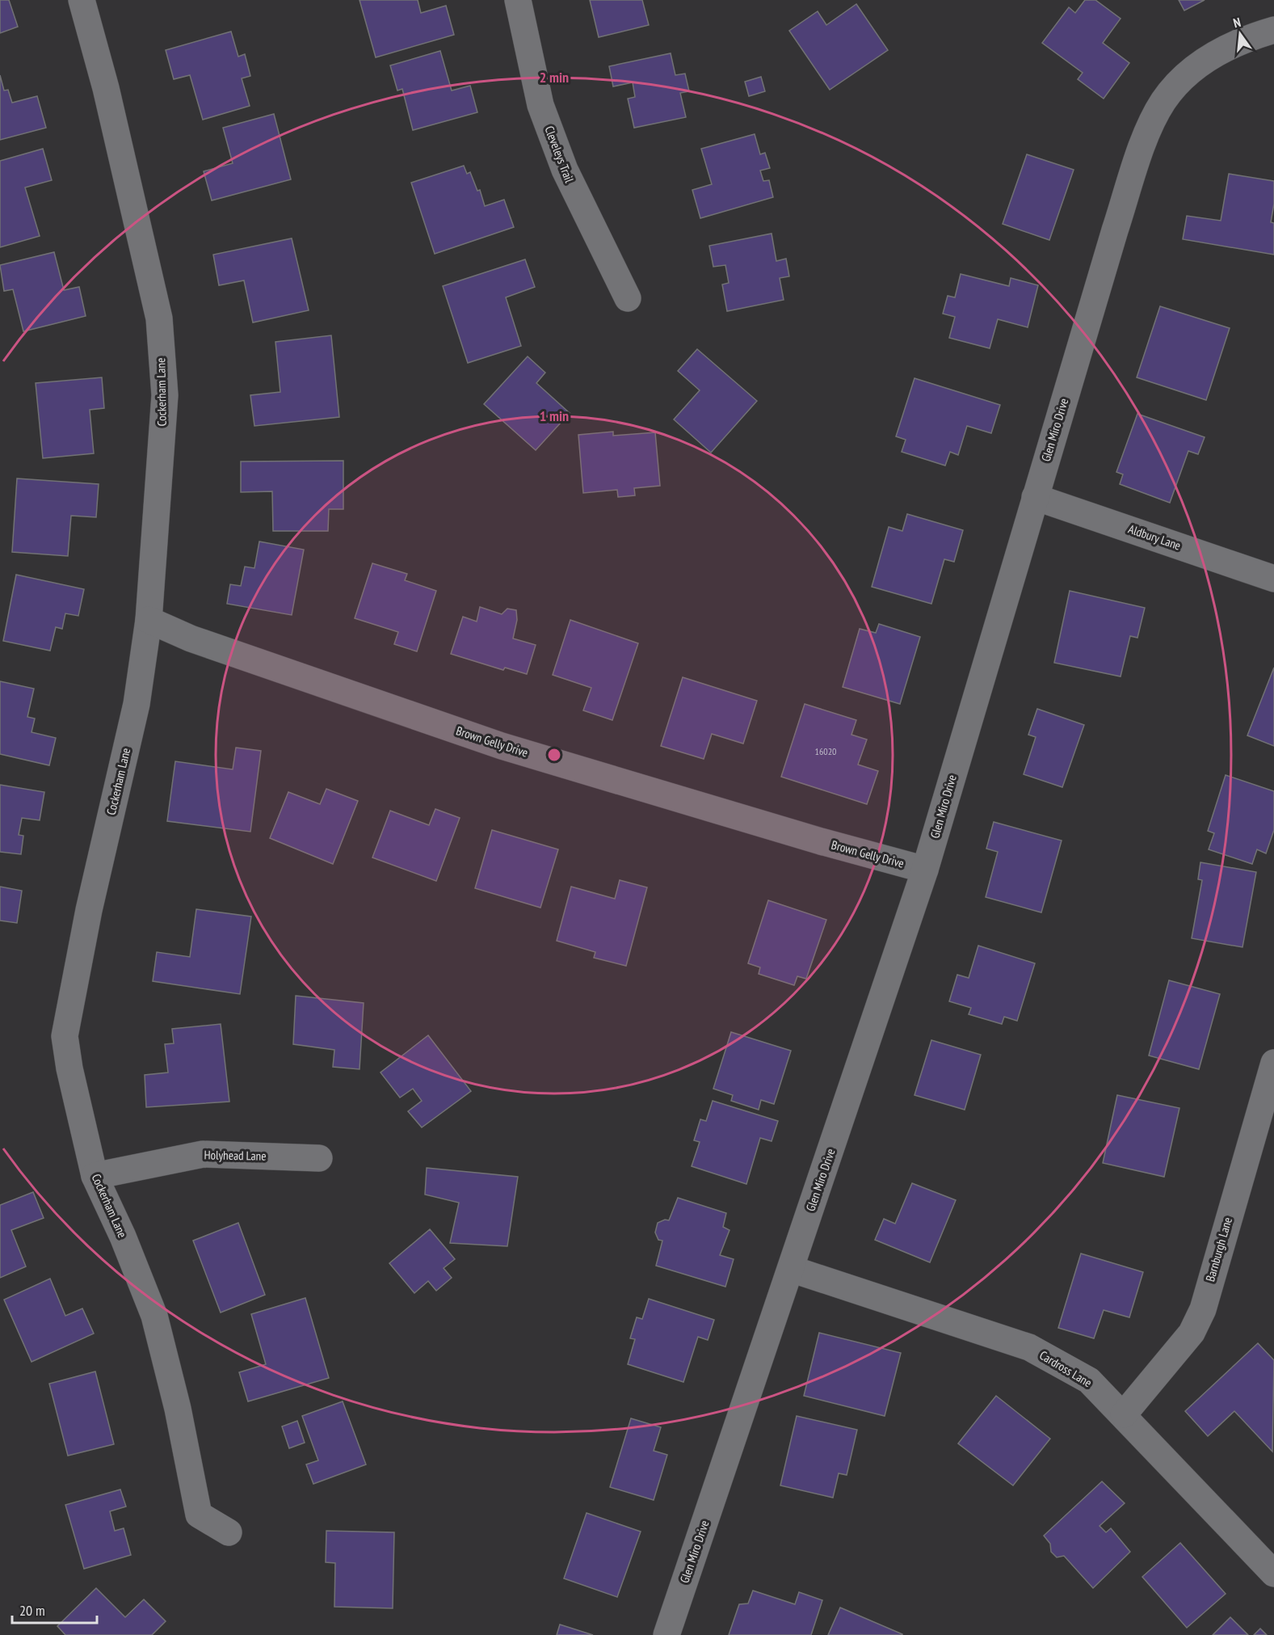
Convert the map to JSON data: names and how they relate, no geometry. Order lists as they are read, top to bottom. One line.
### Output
{"streets":{"street":["Cleveleys Trail","Cockerham Lane","Glen Miro Drive","Aldbury Lane","Brown Gelly Drive","Holyhead Lane","Barnburgh Lane","Cardross Lane"]},"crossings":[["Cockerham Lane","Brown Gelly Drive"],["Cockerham Lane","Holyhead Lane"],["Glen Miro Drive","Aldbury Lane"],["Glen Miro Drive","Brown Gelly Drive"],["Glen Miro Drive","Cardross Lane"],["Barnburgh Lane","Cardross Lane"]],"house_numbers":["16020"],"scale_bar":"20 m","north":"top","rings":["2 min","1 min"]}
